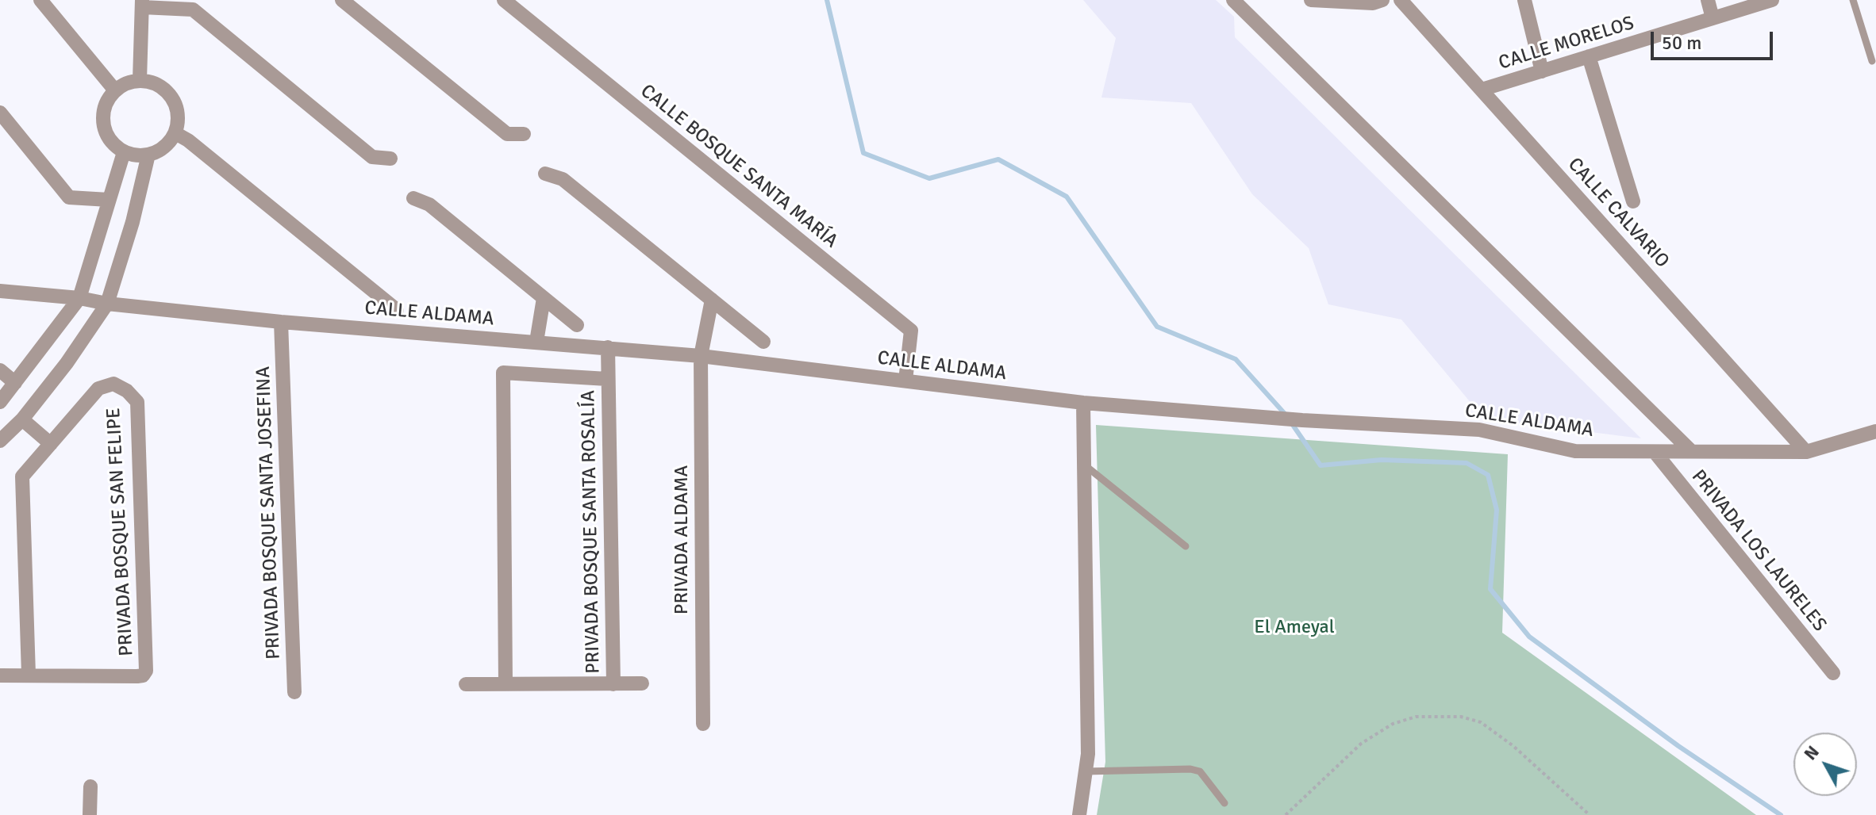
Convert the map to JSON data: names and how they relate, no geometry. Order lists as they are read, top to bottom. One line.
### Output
{"streets":{"street":["CALLE MORELOS","CALLE BOSQUE SANTA MARÍA","CALLE CALVARIO","CALLE ALDAMA","PRIVADA BOSQUE SANTA JOSEFINA","PRIVADA BOSQUE SAN FELIPE","PRIVADA BOSQUE SANTA ROSALÍA","PRIVADA ALDAMA","PRIVADA LOS LAURELES"]},"crossings":[["CALLE MORELOS","CALLE CALVARIO"],["CALLE BOSQUE SANTA MARÍA","CALLE ALDAMA"],["CALLE CALVARIO","CALLE ALDAMA"],["CALLE ALDAMA","PRIVADA BOSQUE SANTA JOSEFINA"],["CALLE ALDAMA","PRIVADA BOSQUE SANTA ROSALÍA"],["CALLE ALDAMA","PRIVADA ALDAMA"],["CALLE ALDAMA","PRIVADA LOS LAURELES"]],"parks":["El Ameyal"],"scale_bar":"50 m","north":"top left"}
